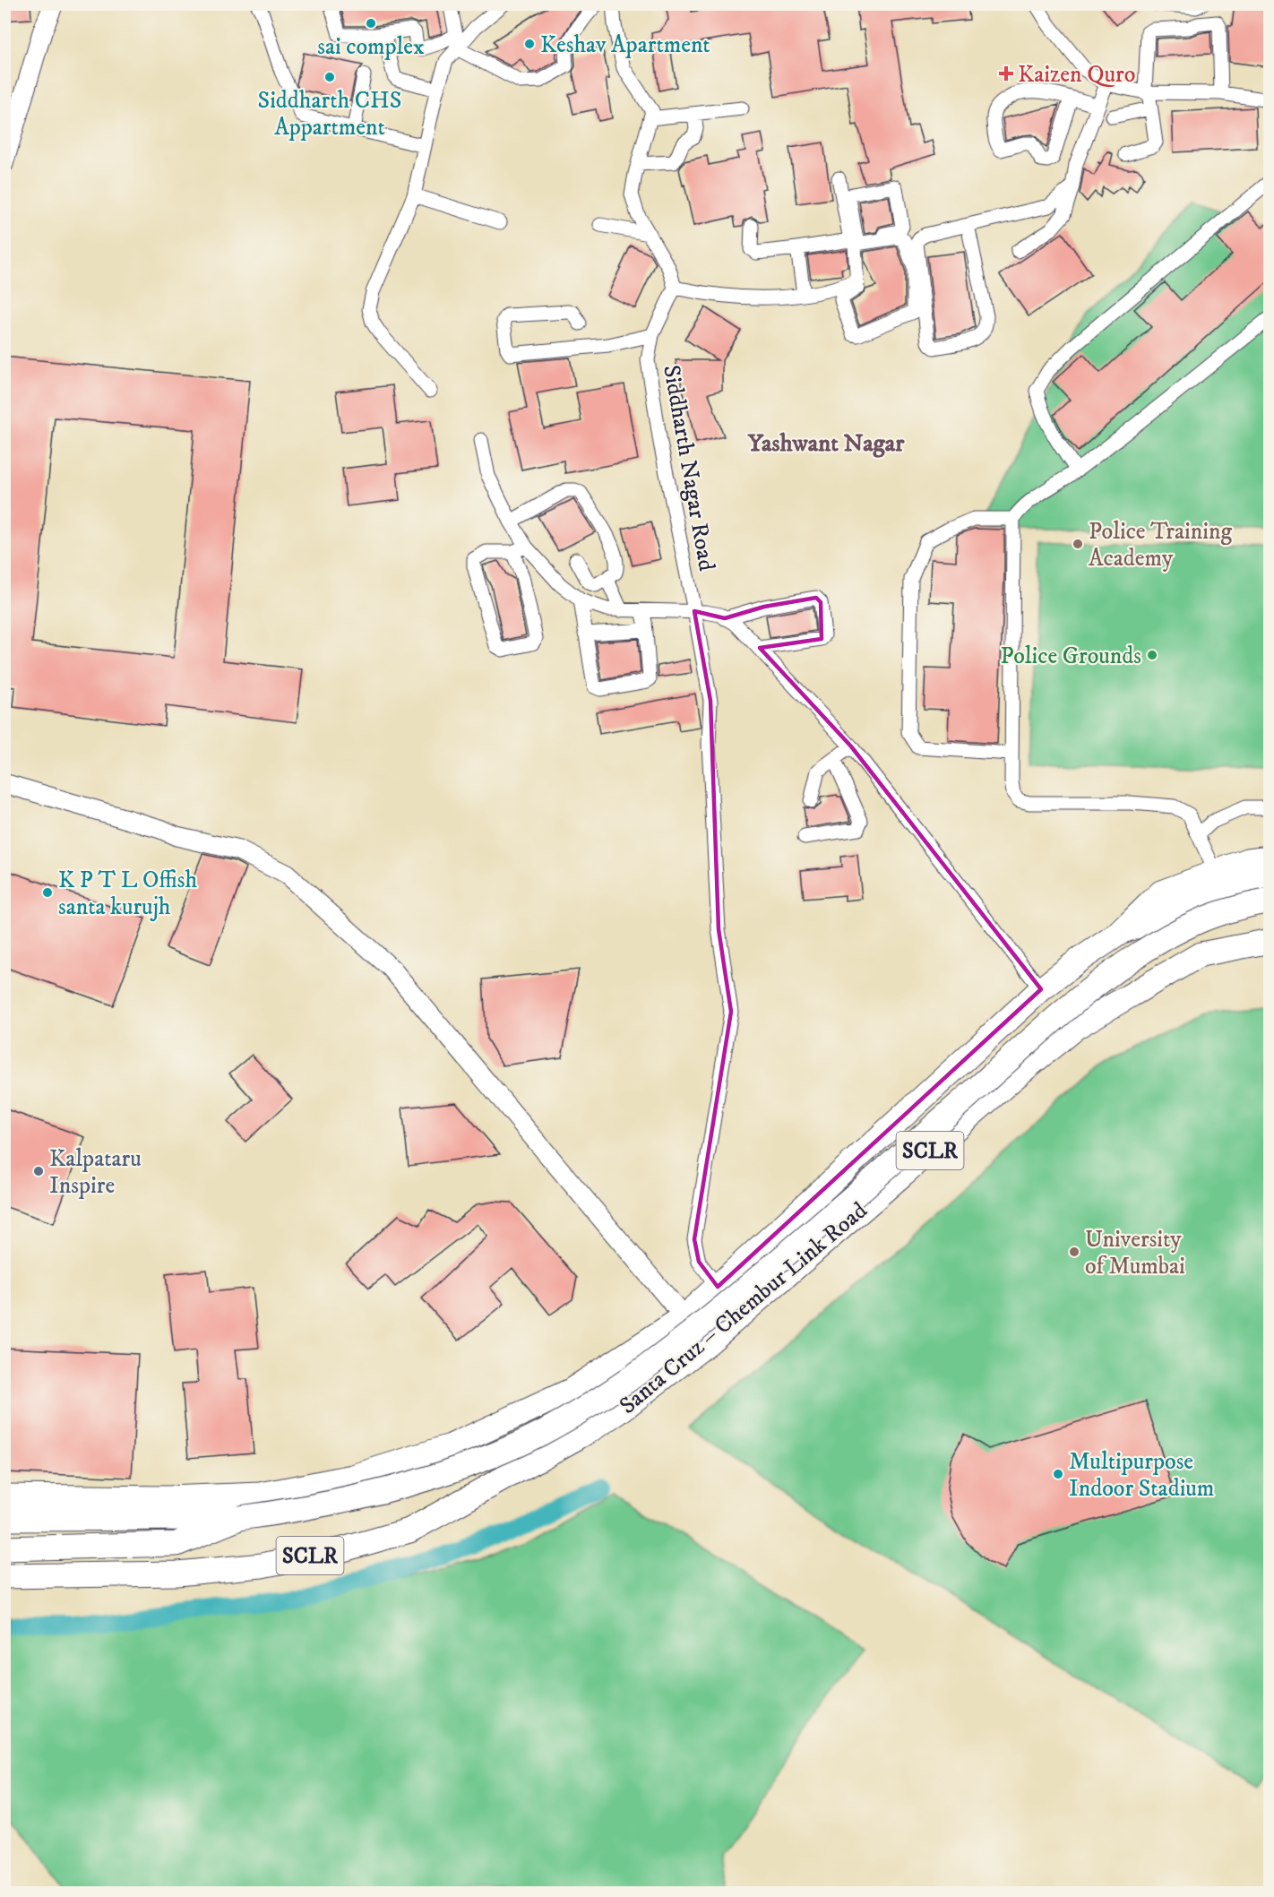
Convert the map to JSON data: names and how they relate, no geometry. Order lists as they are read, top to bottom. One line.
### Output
{"streets":{"highway":["SCLR","Santa Cruz – Chembur Link Road"],"street":["Siddharth Nagar Road"]},"crossings":[["Siddharth Nagar Road","Santa Cruz – Chembur Link Road"]],"districts":["Yashwant Nagar"],"places":{"other":["sai complex","Keshav Apartment","Siddharth CHS Appartment","Police Training Academy","Police Grounds","K P T L Offish santa kurujh","Kalpataru Inspire","University of Mumbai","Multipurpose Indoor Stadium"],"health":["Kaizen Quro"]}}
